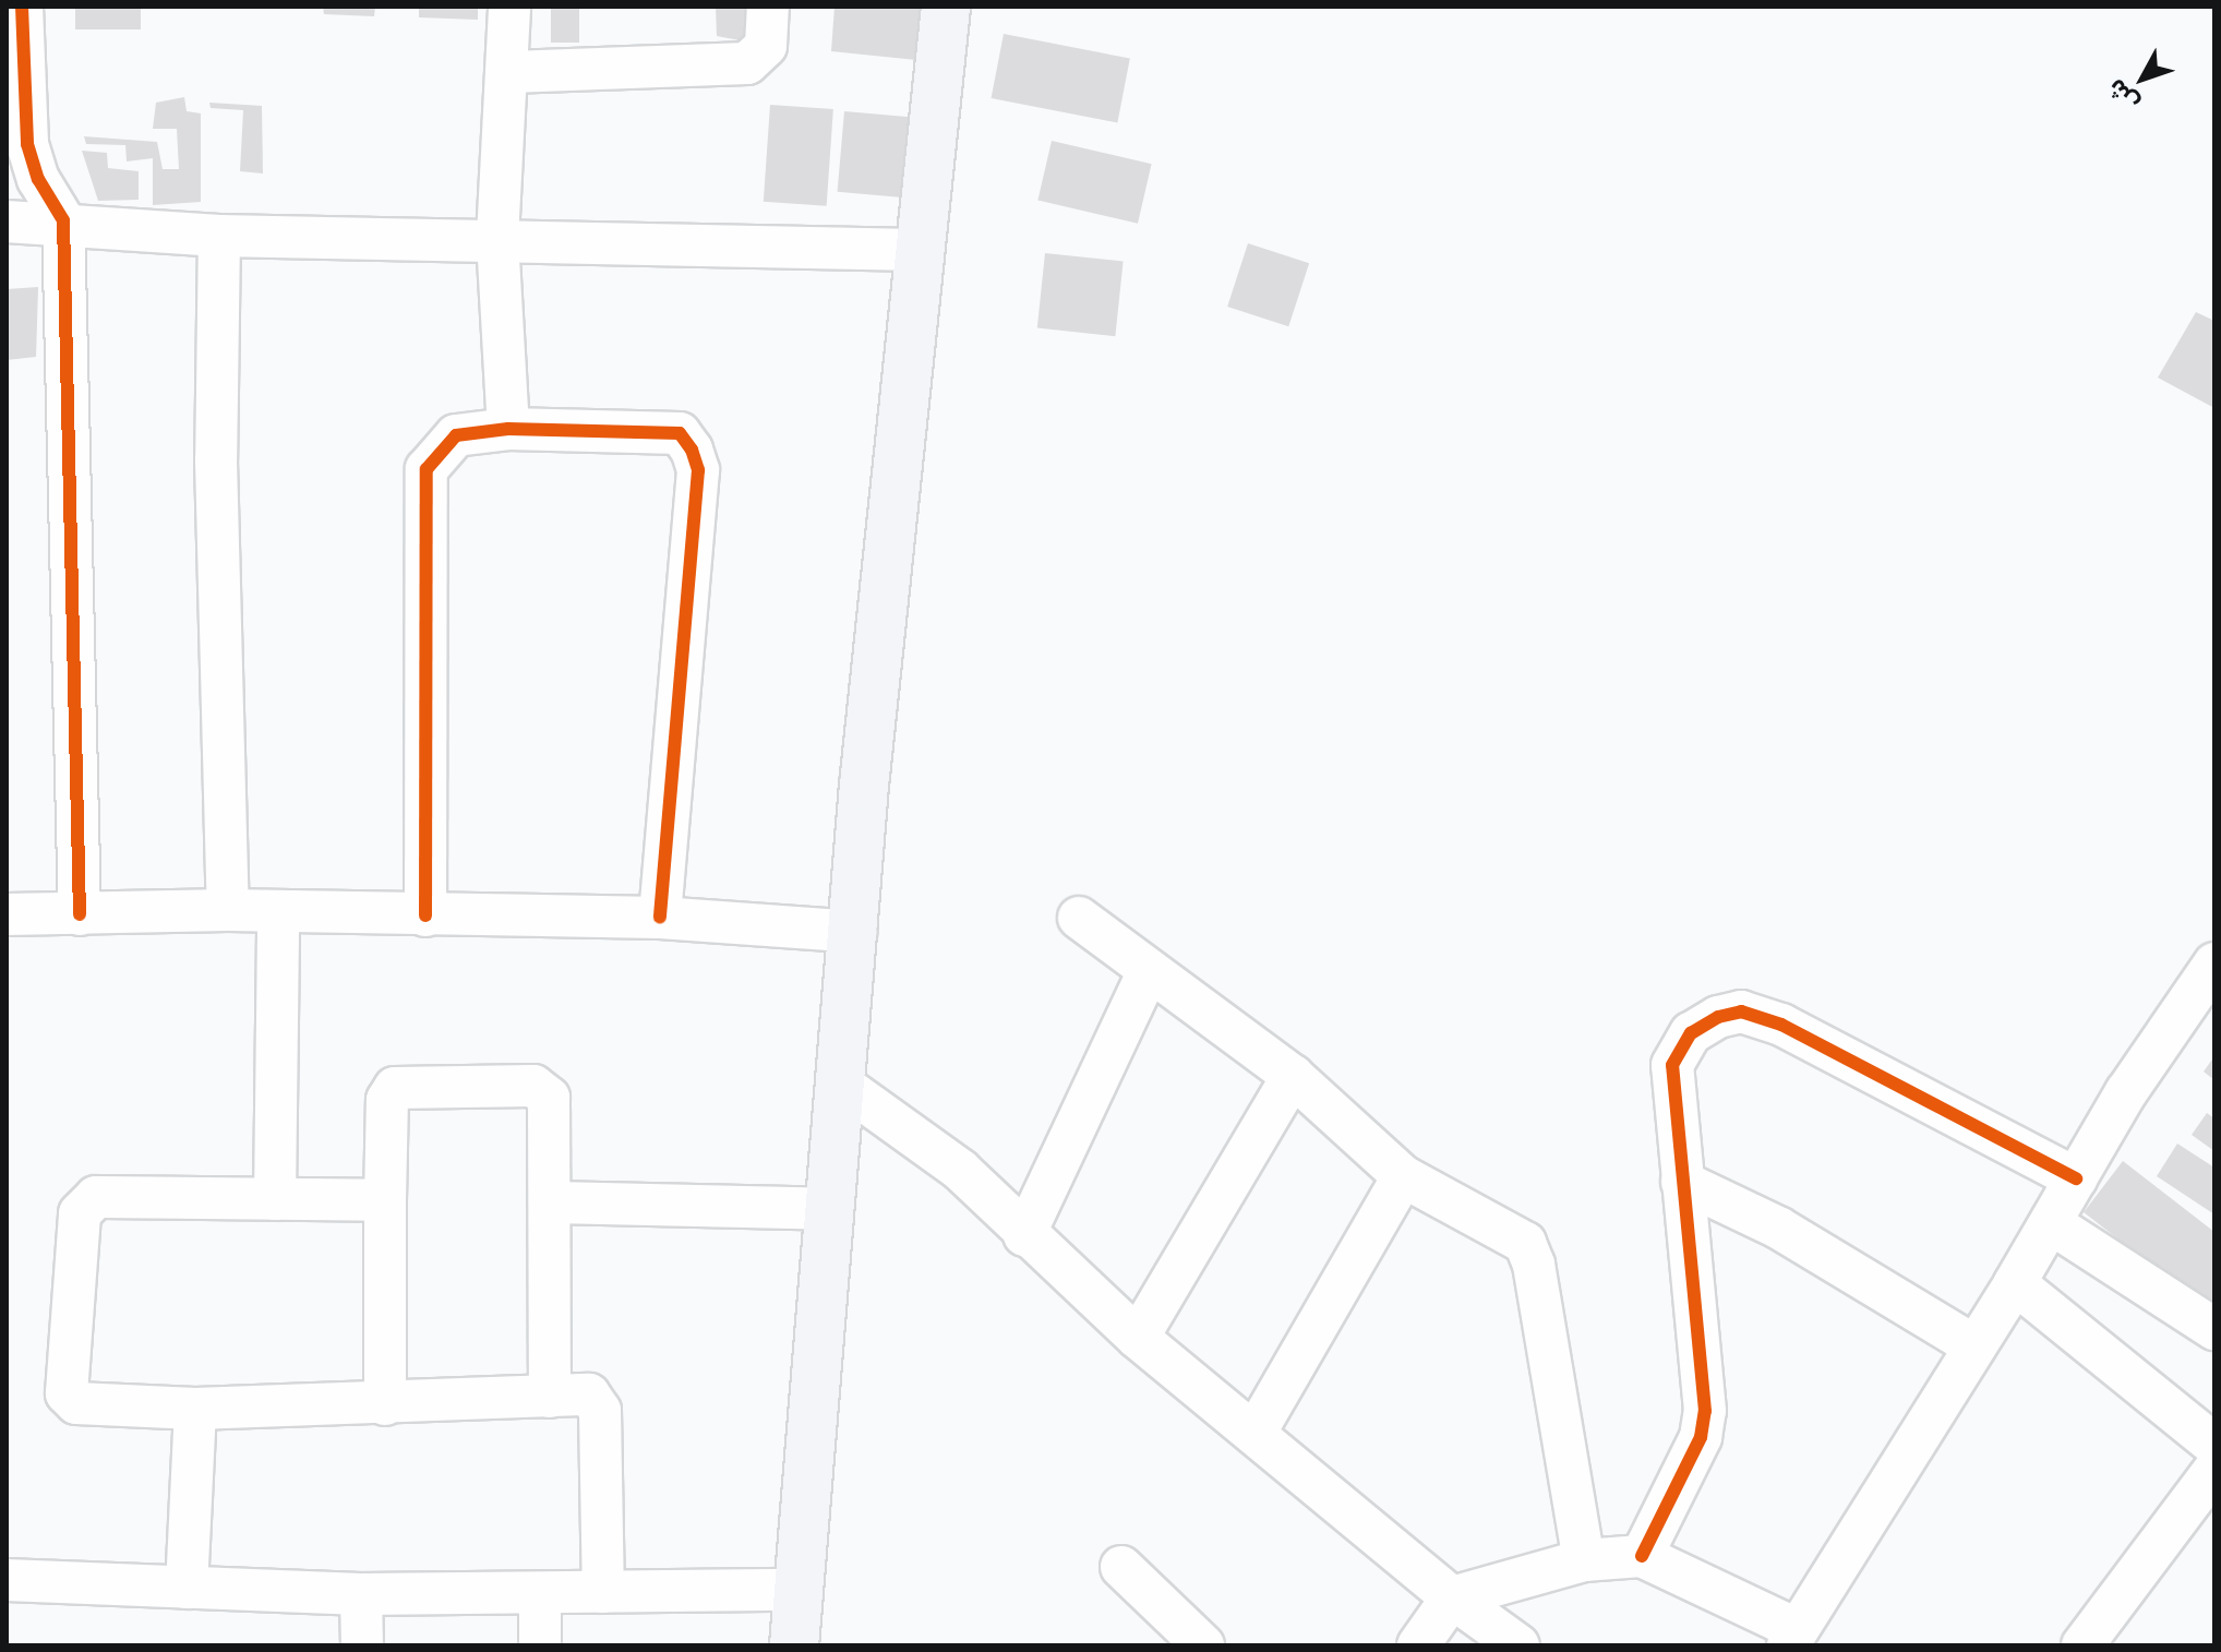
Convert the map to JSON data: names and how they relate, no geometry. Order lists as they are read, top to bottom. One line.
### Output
{"north":"bottom left"}
